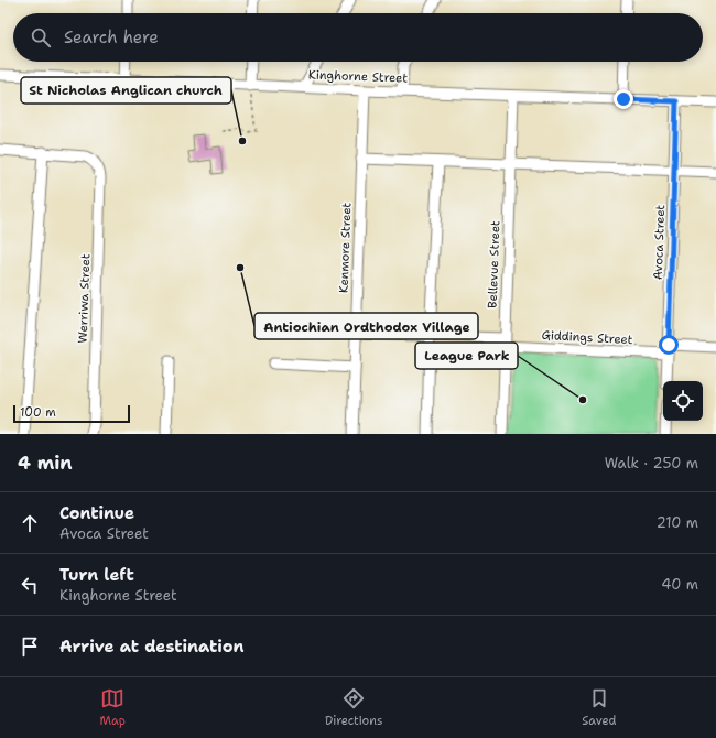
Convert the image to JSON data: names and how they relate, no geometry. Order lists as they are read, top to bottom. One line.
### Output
{"streets":{"street":["Kinghorne Street","Avoca Street","Kenmore Street","Bellevue Street","Werriwa Street","Giddings Street"]},"crossings":[["Kinghorne Street","Avoca Street"],["Kinghorne Street","Kenmore Street"],["Kinghorne Street","Bellevue Street"],["Avoca Street","Giddings Street"],["Kenmore Street","Giddings Street"],["Bellevue Street","Giddings Street"]],"places":["St Nicholas Anglican church","Antiochian Ordthodox Village","League Park"],"scale_bar":"100 m","page":{"search":"Search here","scale":"100 m","heading":["4 min","Walk · 250 m"],"list":[["Continue","Avoca Street","210 m"],["Turn left","Kinghorne Street","40 m"],"Arrive at destination"],"nav":["Map","Directions","Saved"]}}
